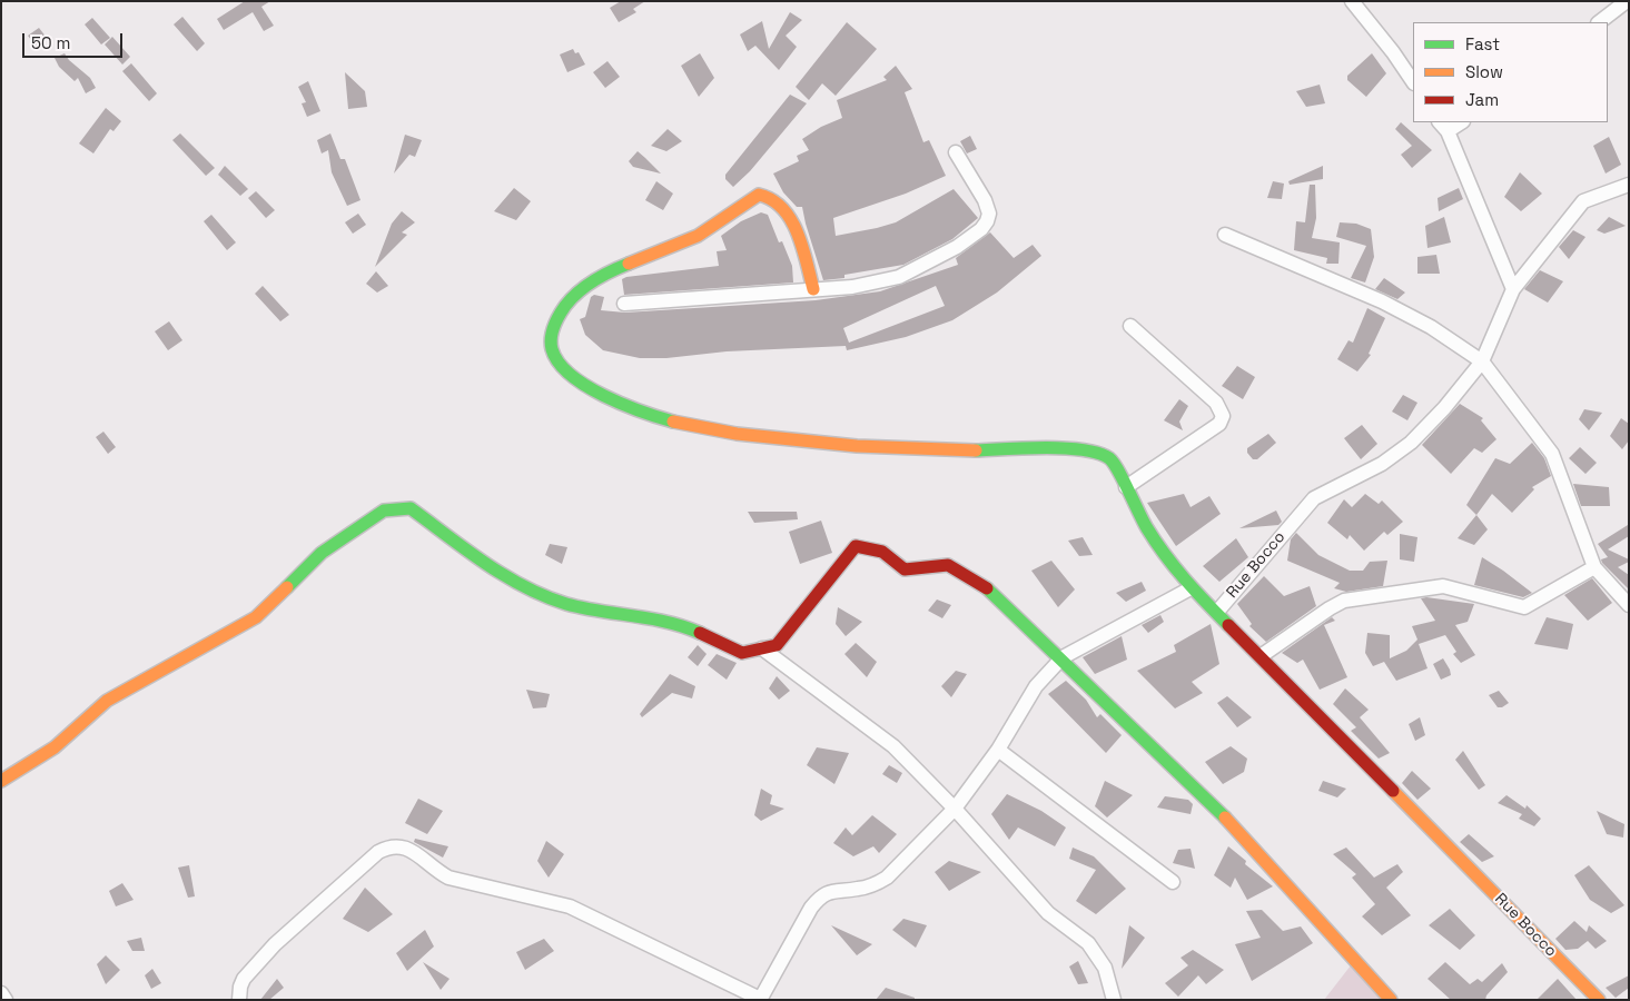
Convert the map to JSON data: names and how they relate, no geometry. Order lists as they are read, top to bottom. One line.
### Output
{"streets":{"street":["Rue Bocco"]},"legend":["Fast","Slow","Jam"],"scale_bar":"50 m"}
